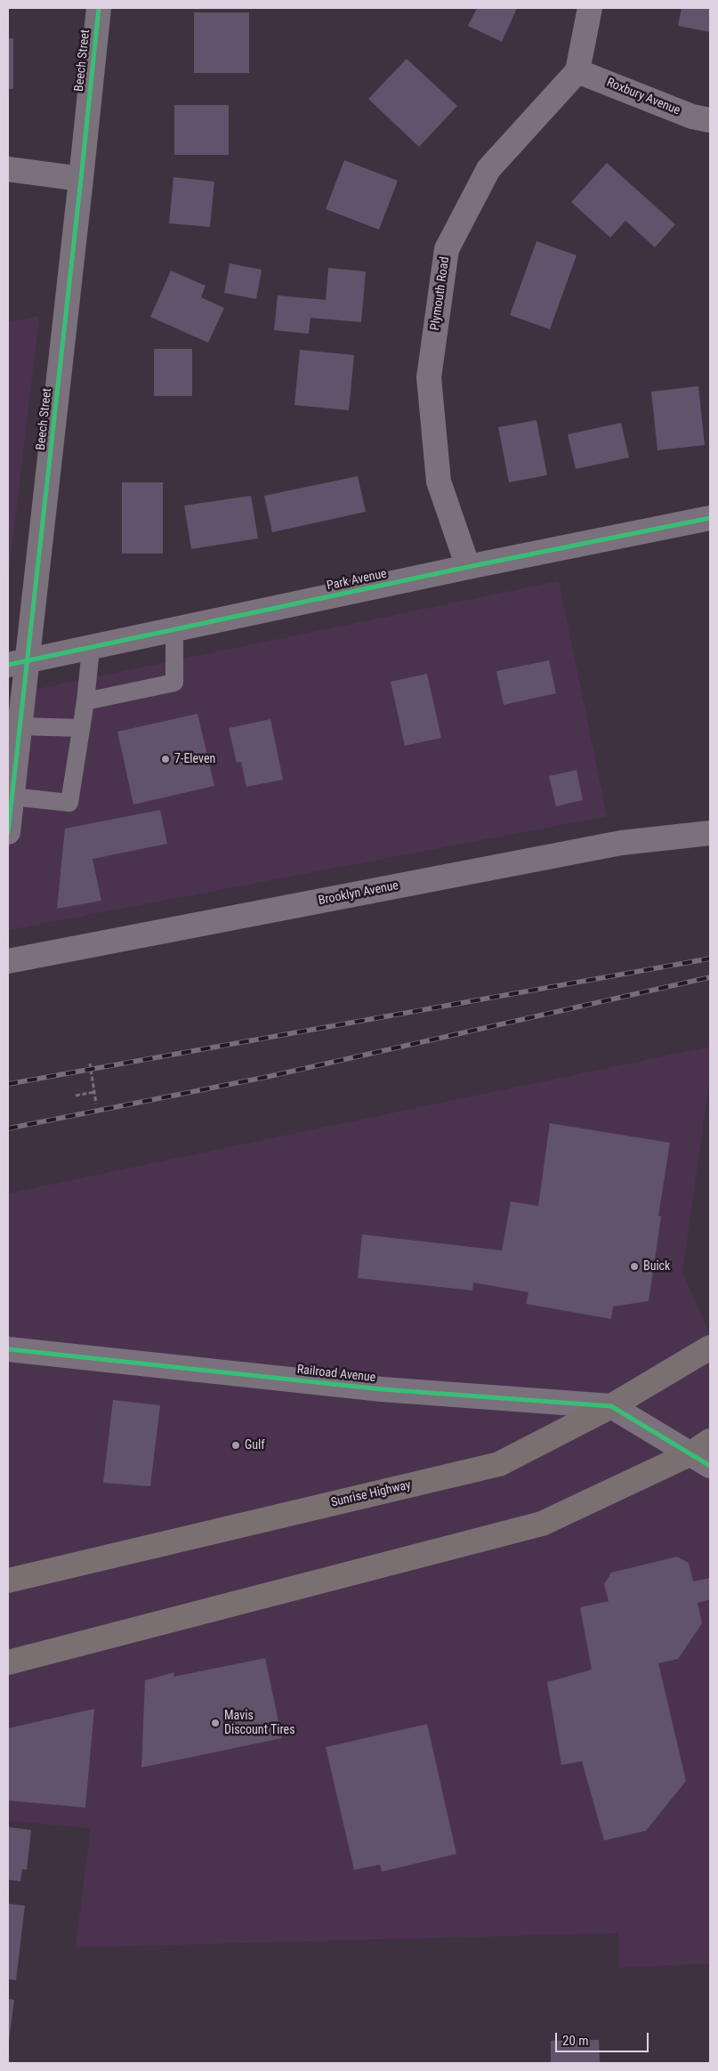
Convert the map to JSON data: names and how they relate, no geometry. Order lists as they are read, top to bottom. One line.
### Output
{"streets":{"highway":["Sunrise Highway"],"street":["Beech Street","Roxbury Avenue","Plymouth Road","Park Avenue","Brooklyn Avenue","Railroad Avenue"]},"crossings":[["Beech Street","Park Avenue"],["Roxbury Avenue","Plymouth Road"],["Plymouth Road","Park Avenue"],["Railroad Avenue","Sunrise Highway"]],"places":["7-Eleven","Buick","Gulf","Mavis Discount Tires"],"scale_bar":"20 m"}
